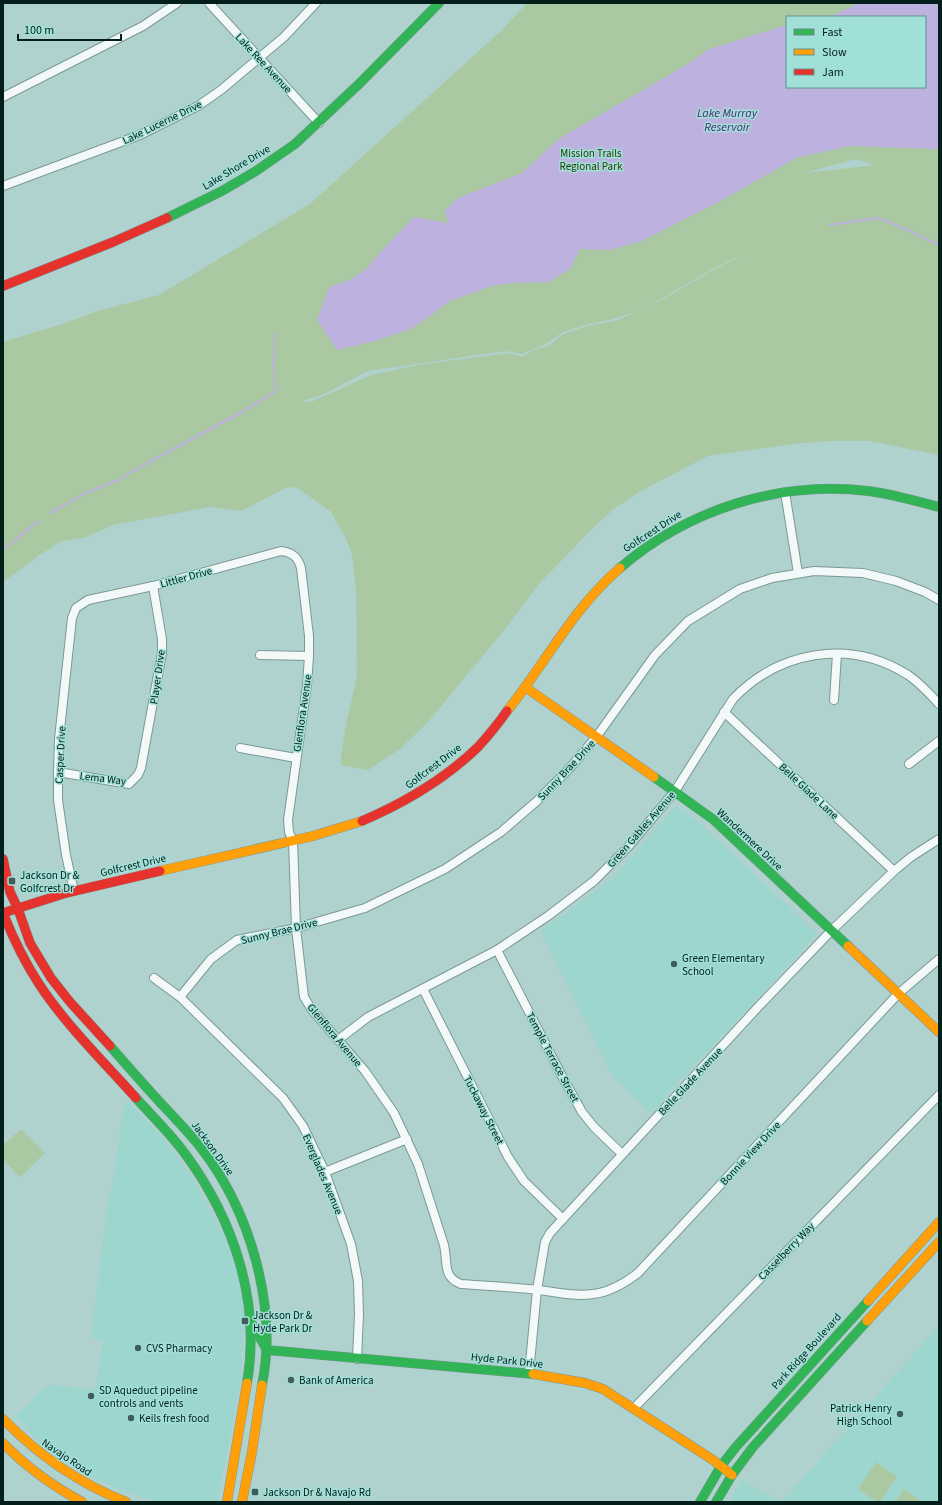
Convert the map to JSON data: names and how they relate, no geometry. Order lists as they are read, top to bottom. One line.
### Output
{"streets":{"main road":["Lake Shore Drive","Golfcrest Drive","Wandermere Drive","Jackson Drive","Park Ridge Boulevard","Hyde Park Drive","Navajo Road"],"street":["Lake Ree Avenue","Lake Lucerne Drive","Littler Drive","Player Drive","Glenflora Avenue","Casper Drive","Sunny Brae Drive","Lema Way","Belle Glade Lane","Green Gables Avenue","Temple Terrace Street","Belle Glade Avenue","Tuckaway Street","Bonnie View Drive","Everglades Avenue","Casselberry Way"]},"crossings":[["Lake Ree Avenue","Lake Lucerne Drive"],["Lake Ree Avenue","Lake Shore Drive"],["Golfcrest Drive","Glenflora Avenue"],["Golfcrest Drive","Casper Drive"],["Golfcrest Drive","Wandermere Drive"],["Golfcrest Drive","Jackson Drive"],["Littler Drive","Player Drive"],["Littler Drive","Glenflora Avenue"],["Littler Drive","Casper Drive"],["Player Drive","Lema Way"],["Glenflora Avenue","Sunny Brae Drive"],["Glenflora Avenue","Green Gables Avenue"],["Glenflora Avenue","Belle Glade Avenue"],["Glenflora Avenue","Bonnie View Drive"],["Casper Drive","Lema Way"],["Sunny Brae Drive","Wandermere Drive"],["Sunny Brae Drive","Everglades Avenue"],["Belle Glade Lane","Green Gables Avenue"],["Belle Glade Lane","Belle Glade Avenue"],["Green Gables Avenue","Wandermere Drive"],["Green Gables Avenue","Temple Terrace Street"],["Green Gables Avenue","Tuckaway Street"],["Wandermere Drive","Belle Glade Avenue"],["Wandermere Drive","Bonnie View Drive"],["Temple Terrace Street","Belle Glade Avenue"],["Belle Glade Avenue","Tuckaway Street"],["Belle Glade Avenue","Bonnie View Drive"],["Belle Glade Avenue","Hyde Park Drive"],["Jackson Drive","Hyde Park Drive"],["Everglades Avenue","Hyde Park Drive"],["Casselberry Way","Hyde Park Drive"],["Park Ridge Boulevard","Hyde Park Drive"]],"water":["Lake Murray Reservoir"],"parks":["Mission Trails Regional Park"],"places":{"transit":["Jackson Dr & Golfcrest Dr","Jackson Dr & Hyde Park Dr","Jackson Dr & Navajo Rd"],"other":["Green Elementary School","CVS Pharmacy","Bank of America","SD Aqueduct pipeline controls and vents","Patrick Henry High School","Keils fresh food"]},"legend":["Fast","Slow","Jam"],"scale_bar":"100 m"}
